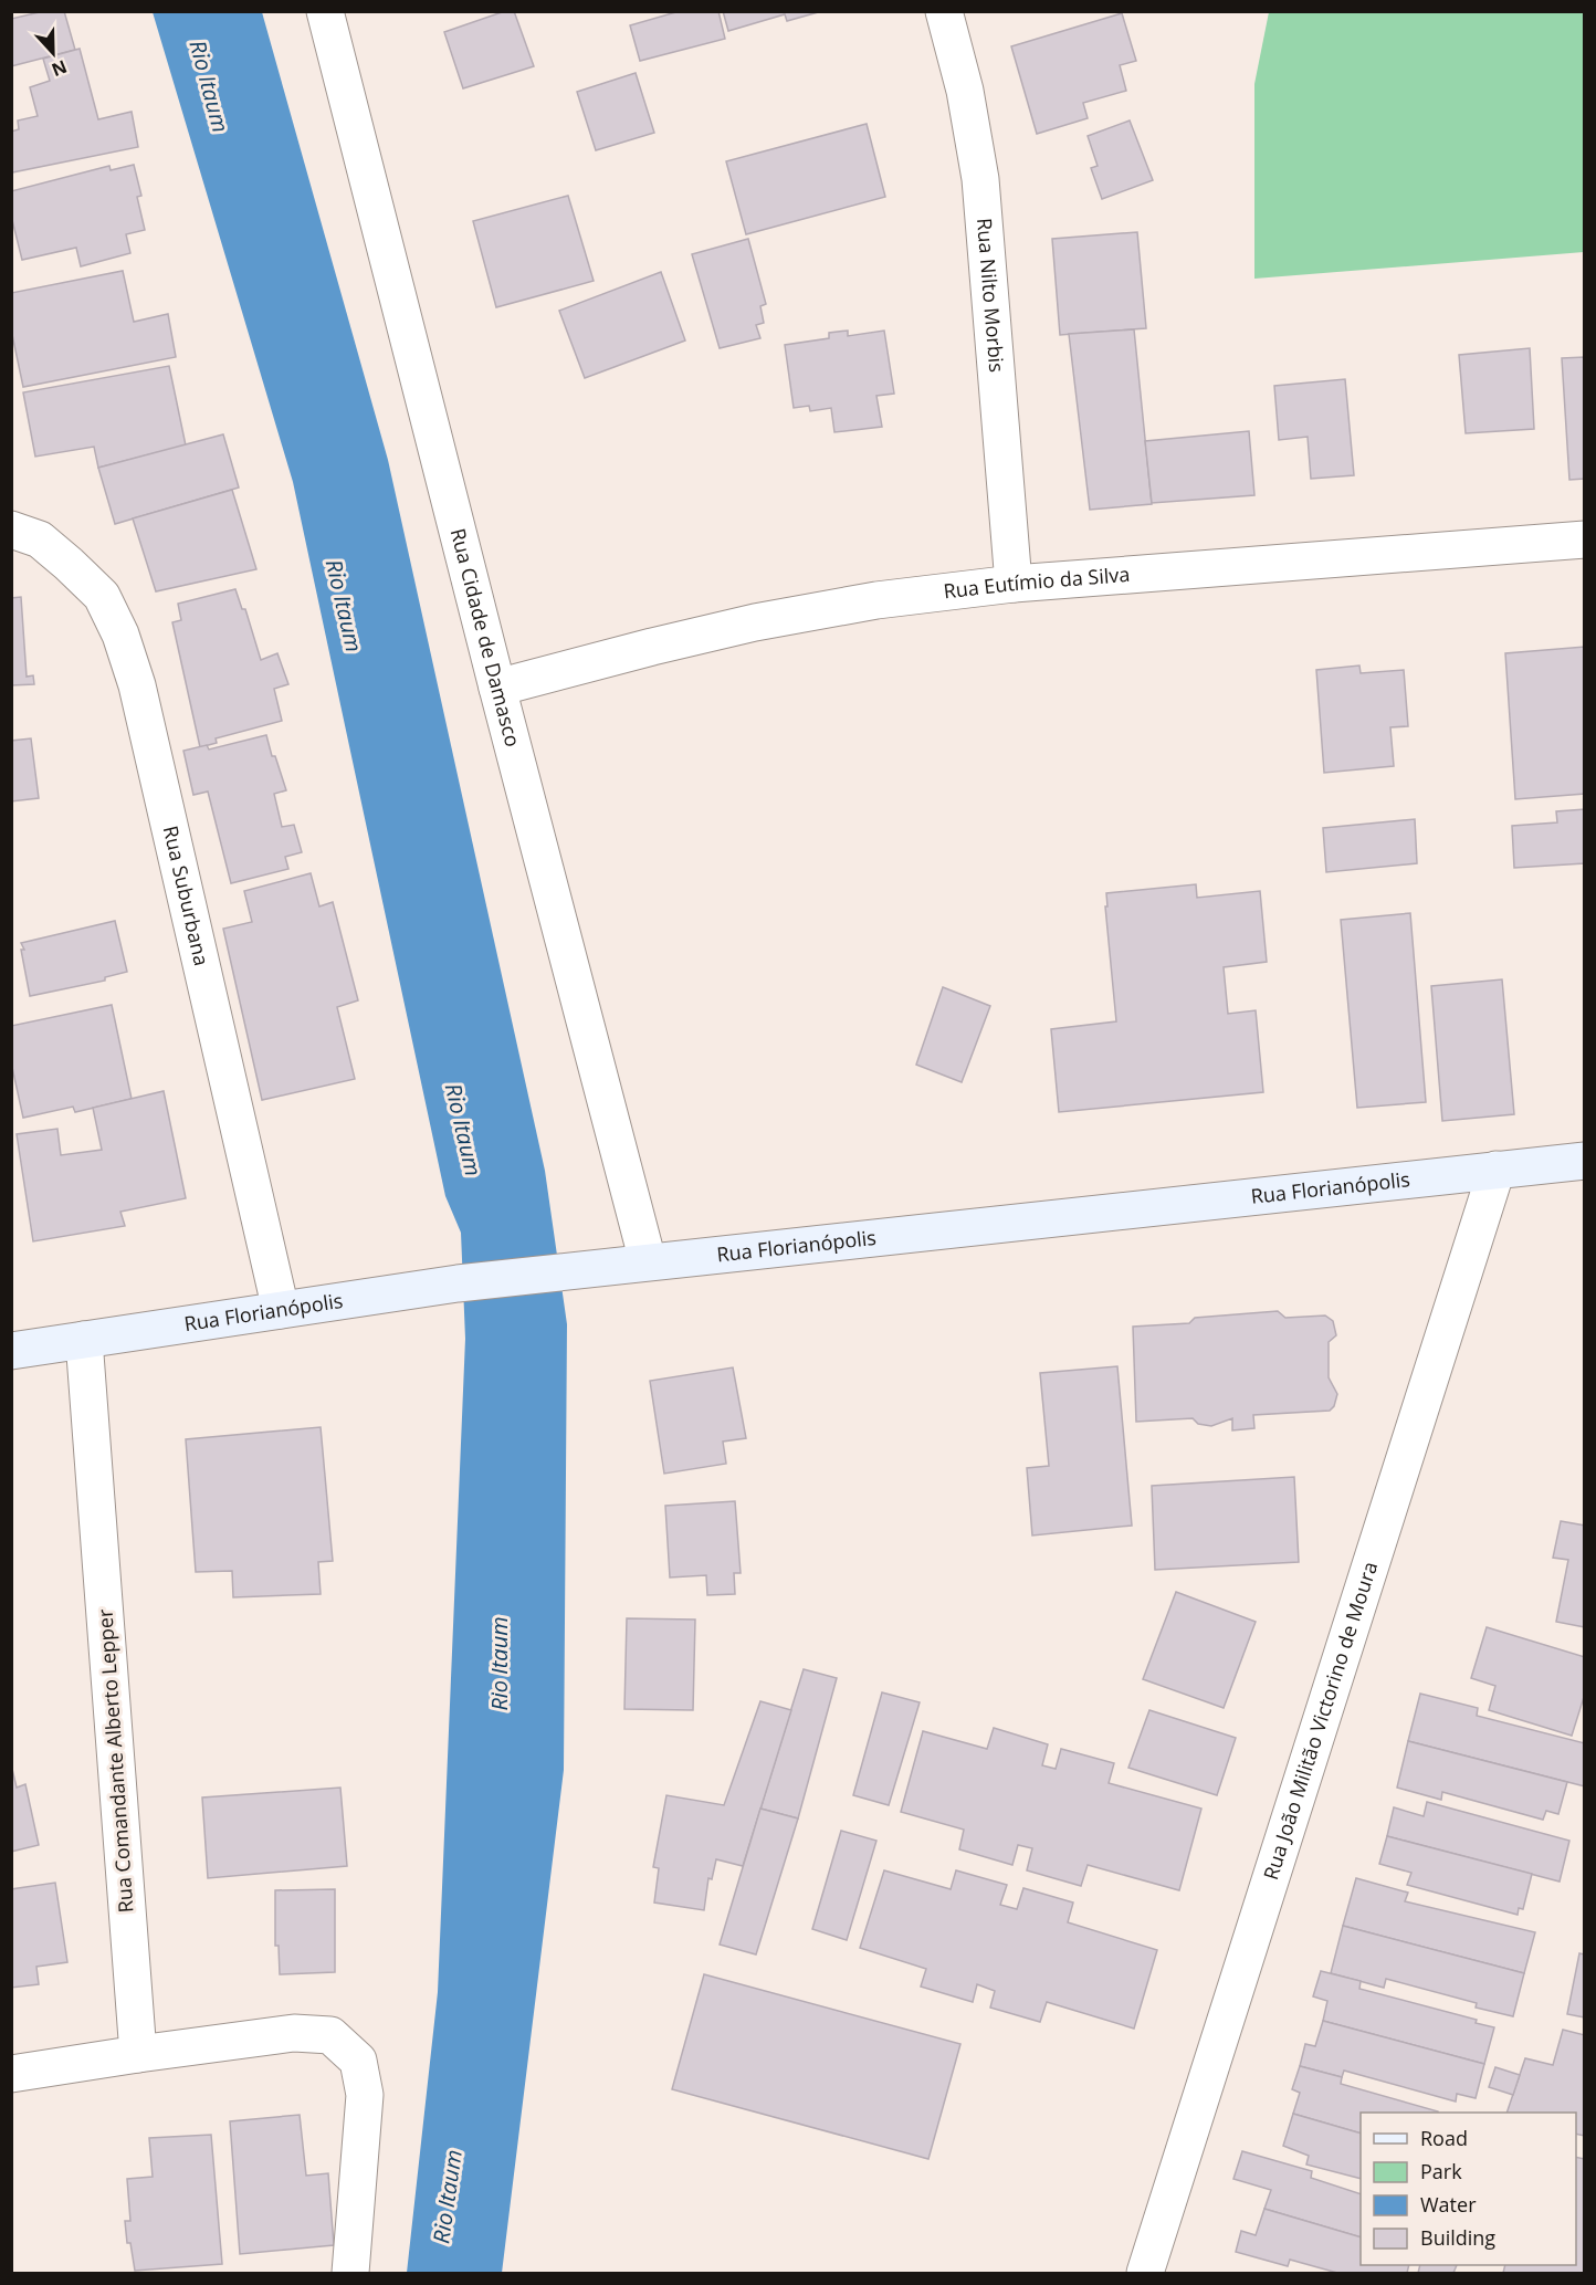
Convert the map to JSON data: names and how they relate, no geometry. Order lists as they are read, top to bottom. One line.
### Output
{"streets":{"main road":["Rua Florianópolis"],"street":["Rua Nilto Morbis","Rua Eutímio da Silva","Rua Cidade de Damasco","Rua Suburbana","Rua João Militão Victorino de Moura","Rua Comandante Alberto Lepper"]},"crossings":[["Rua Nilto Morbis","Rua Eutímio da Silva"],["Rua Eutímio da Silva","Rua Cidade de Damasco"],["Rua Cidade de Damasco","Rua Florianópolis"],["Rua Suburbana","Rua Florianópolis"],["Rua Florianópolis","Rua João Militão Victorino de Moura"],["Rua Florianópolis","Rua Comandante Alberto Lepper"]],"water":["Rio Itaum"],"legend":["Road","Park","Water","Building"],"north":"bottom"}
